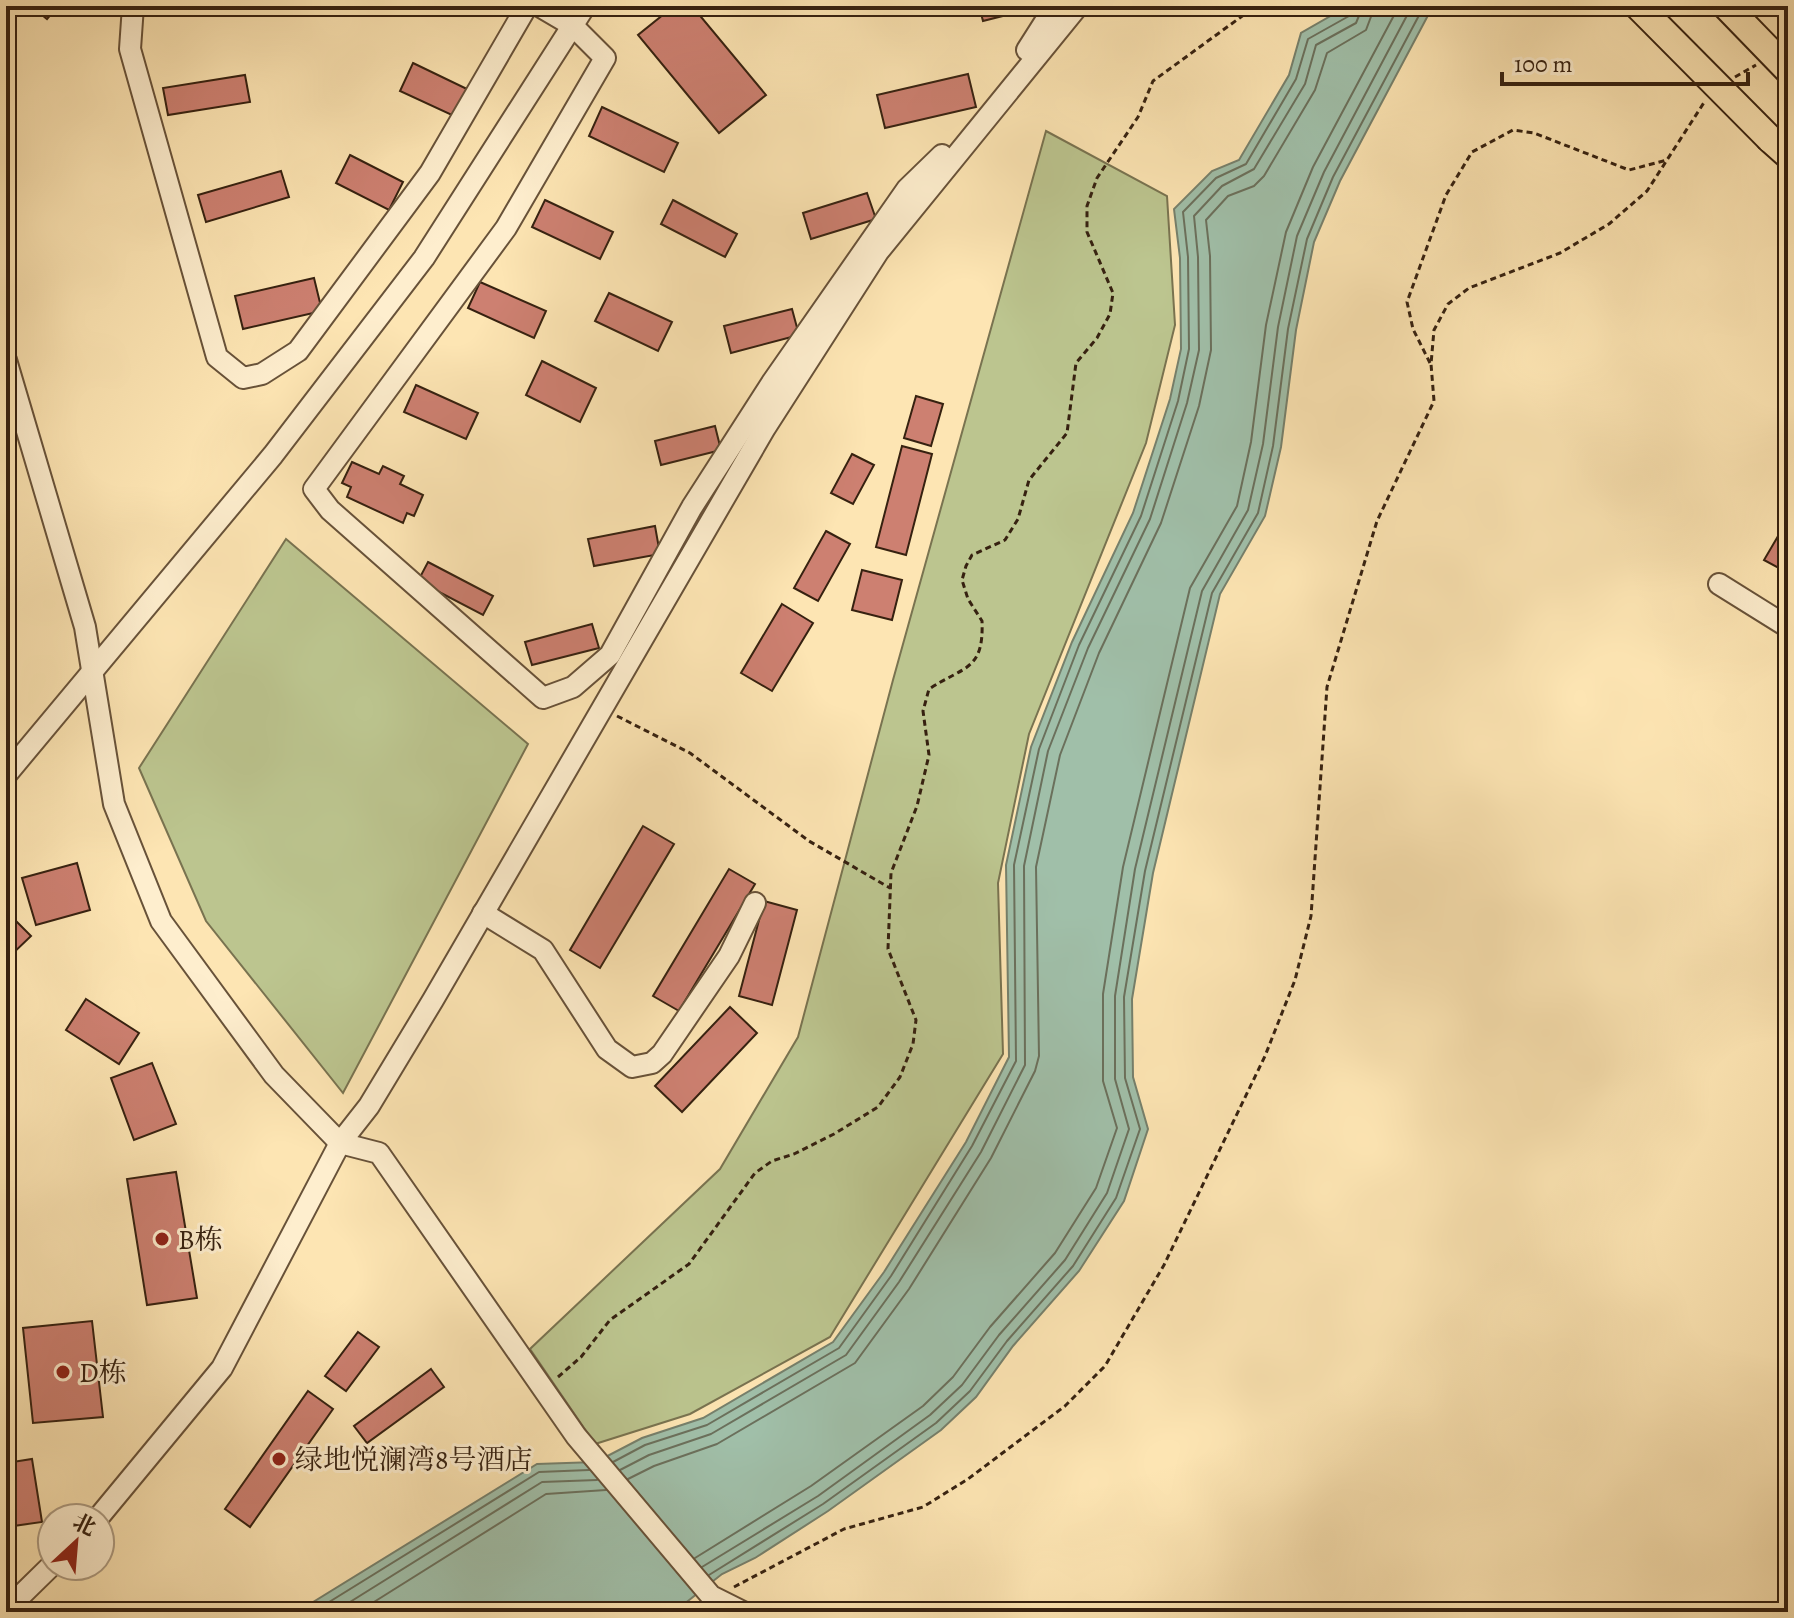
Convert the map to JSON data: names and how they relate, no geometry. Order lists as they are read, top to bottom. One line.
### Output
{"places":["B栋","D栋","绿地悦澜湾8号酒店"],"scale_bar":"100 m","north":"top right"}
